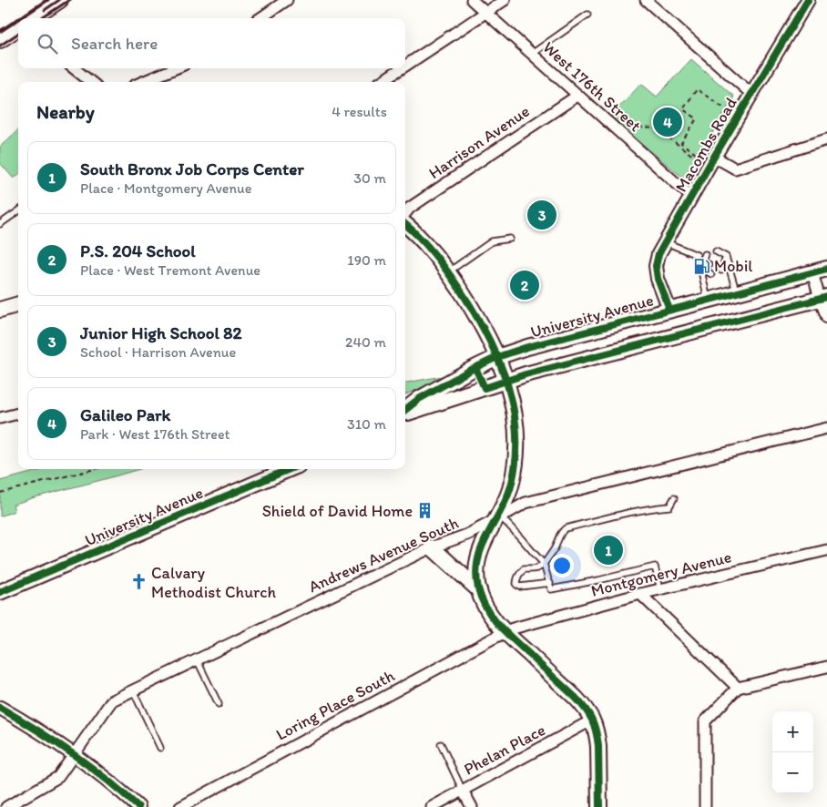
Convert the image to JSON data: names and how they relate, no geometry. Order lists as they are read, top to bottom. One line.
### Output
{"streets":{"main road":["University Avenue"],"street":["West 176th Street","Harrison Avenue","Macombs Road","Andrews Avenue South","Montgomery Avenue","Loring Place South","Phelan Place"]},"crossings":[["West 176th Street","Harrison Avenue"],["West 176th Street","Macombs Road"],["Macombs Road","University Avenue"],["Montgomery Avenue","Loring Place South"]],"places":{"fuel station":["Mobil"],"building":["Shield of David Home"],"church":["Calvary Methodist Church"]},"page":{"search":"Search here","heading":["Nearby","4 results"],"pins":["4","3","2","1"],"list":[{"mark":"1","name":"South Bronx Job Corps Center","note":"Place · Montgomery Avenue","value":"30 m"},{"mark":"2","name":"P.S. 204 School","note":"Place · West Tremont Avenue","value":"190 m"},{"mark":"3","name":"Junior High School 82","note":"School · Harrison Avenue","value":"240 m"},{"mark":"4","name":"Galileo Park","note":"Park · West 176th Street","value":"310 m"}],"map_buttons":["+","−"]}}
